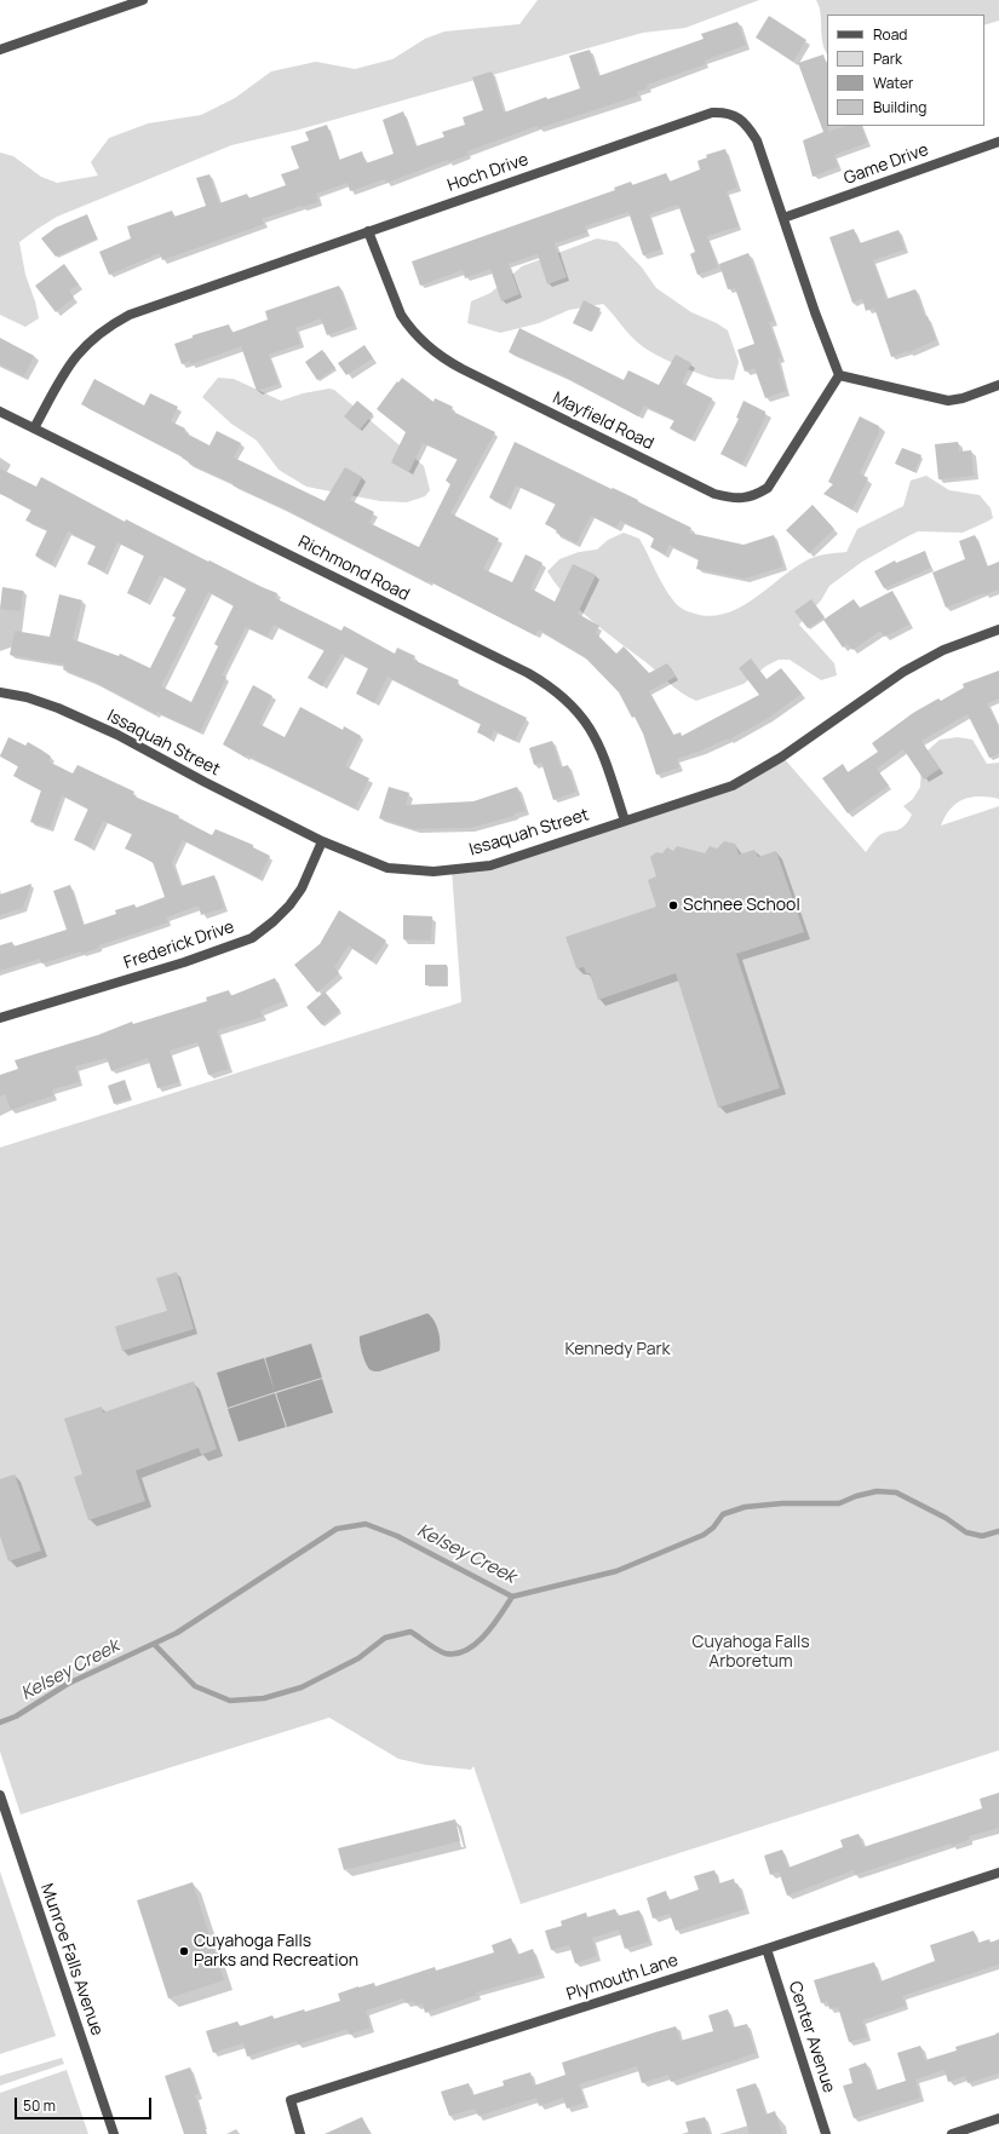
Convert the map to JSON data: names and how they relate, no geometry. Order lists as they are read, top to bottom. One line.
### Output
{"streets":{"street":["Game Drive","Hoch Drive","Mayfield Road","Richmond Road","Issaquah Street","Frederick Drive","Munroe Falls Avenue","Plymouth Lane","Center Avenue"]},"crossings":[["Game Drive","Hoch Drive"],["Hoch Drive","Mayfield Road"],["Hoch Drive","Richmond Road"],["Richmond Road","Issaquah Street"],["Issaquah Street","Frederick Drive"],["Plymouth Lane","Center Avenue"]],"water":["Kelsey Creek"],"parks":["Kennedy Park","Cuyahoga Falls Arboretum"],"places":["Schnee School","Cuyahoga Falls Parks and Recreation"],"legend":["Road","Park","Water","Building"],"scale_bar":"50 m"}
